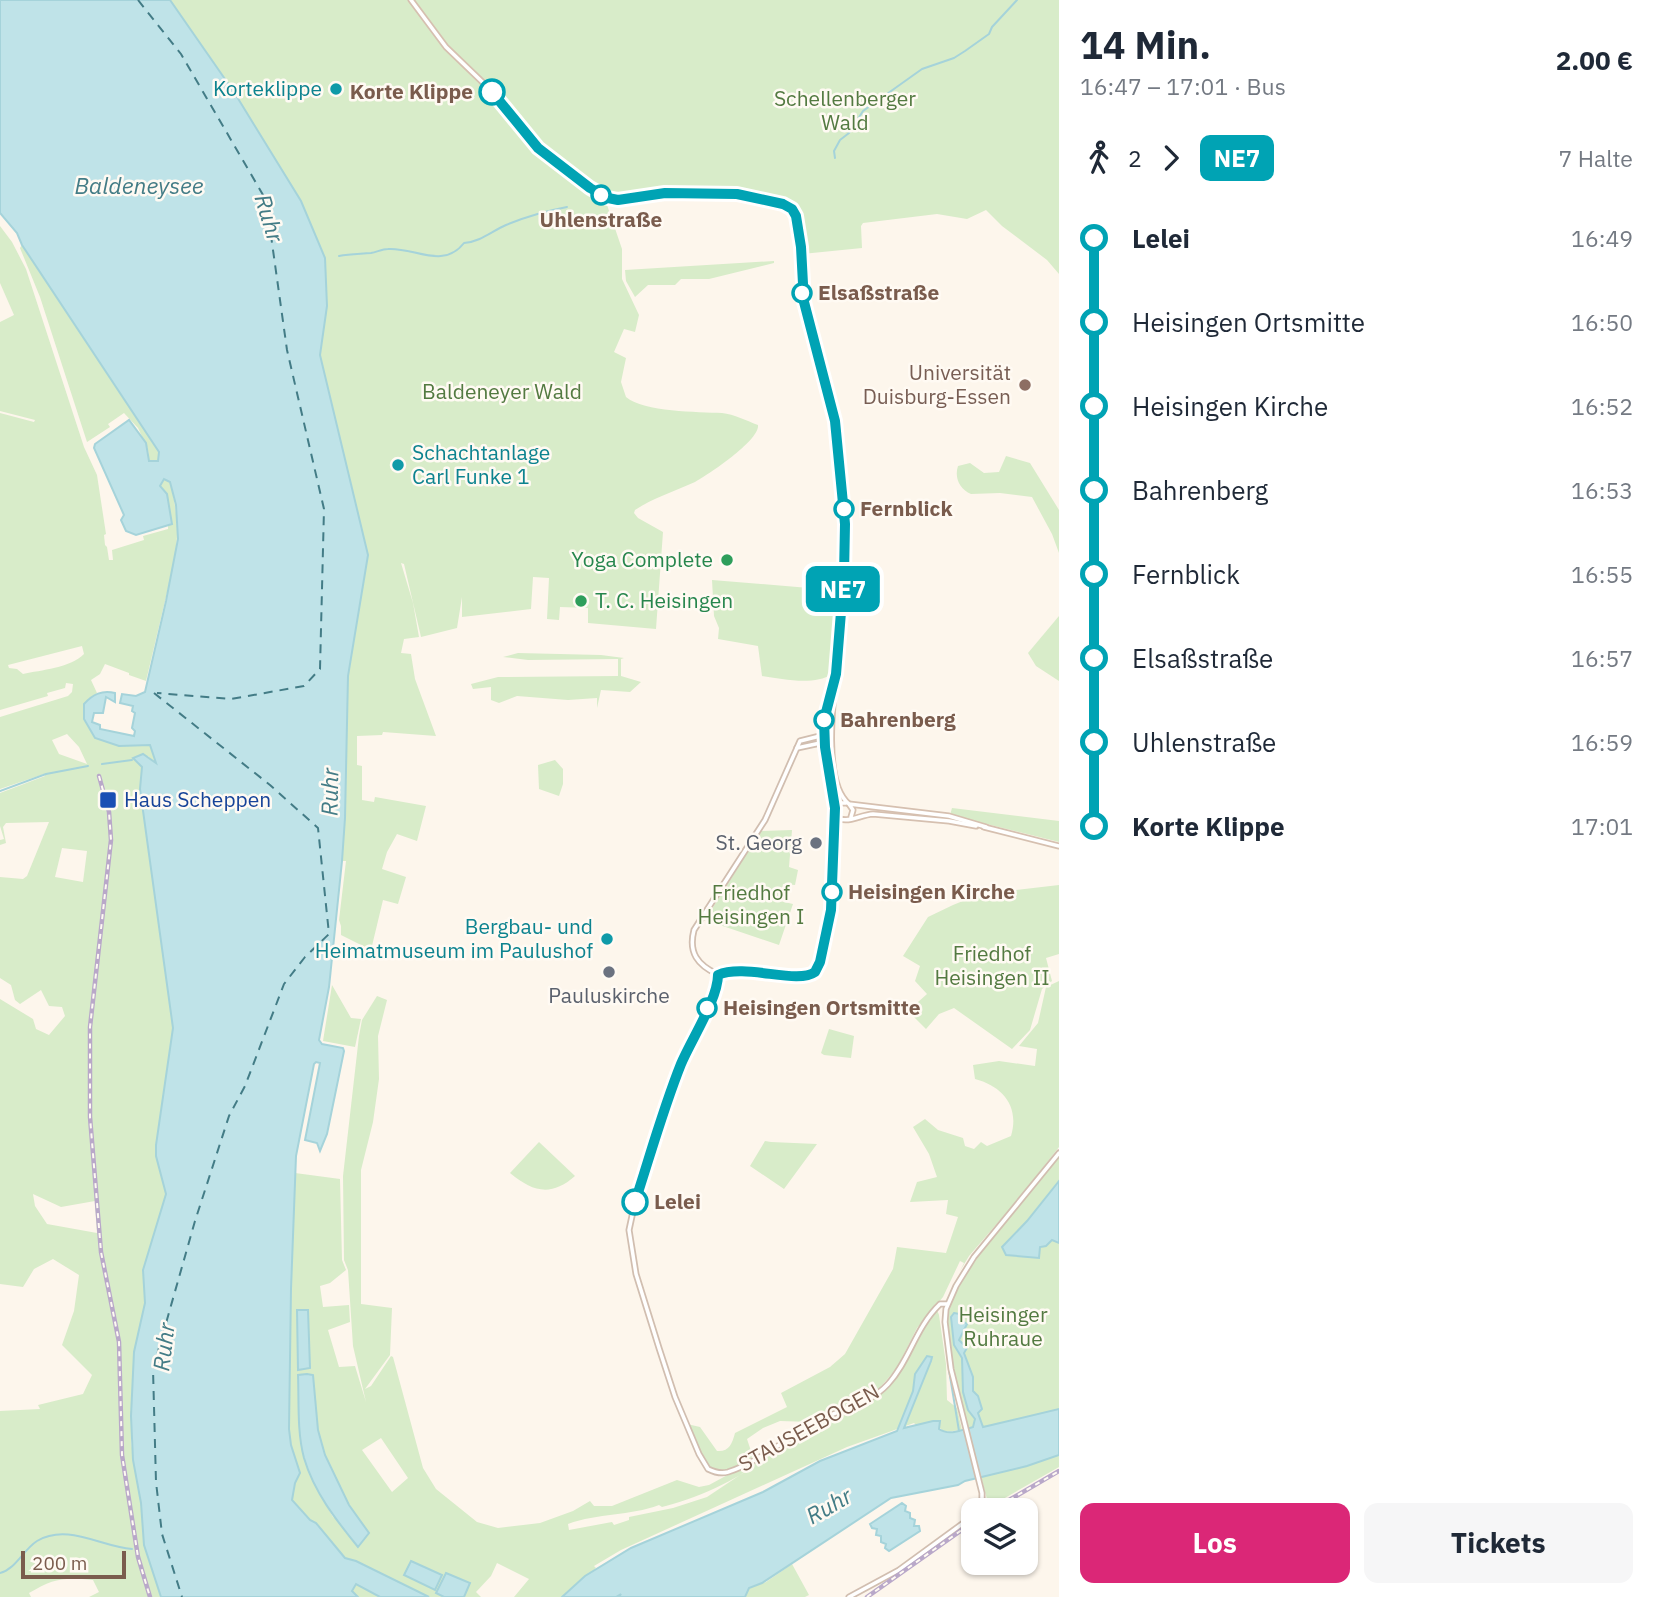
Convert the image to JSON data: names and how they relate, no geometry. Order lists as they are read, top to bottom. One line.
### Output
{"streets":{"street":["STAUSEEBOGEN"]},"water":["Baldeneysee","Ruhr"],"parks":["Schellenberger Wald","Baldeneyer Wald","Friedhof Heisingen I","Friedhof Heisingen II","Heisinger Ruhraue"],"places":{"other":["Korteklippe","Korte Klippe","Uhlenstraße","Elsaßstraße","Universität Duisburg-Essen","Schachtanlage Carl Funke 1","Fernblick","Yoga Complete","T. C. Heisingen","Bahrenberg","St. Georg","Heisingen Kirche","Bergbau- und Heimatmuseum im Paulushof","Pauluskirche","Heisingen Ortsmitte","Lelei"],"transit":["Haus Scheppen"]},"lines":["bus line NE7"],"scale_bar":"200 m","page":{"on_map":"NE7","heading":["14 Min.","16:47 – 17:01 · Bus","2.00 €"],"legs":["2","NE7","7 Halte"],"list":[{"name":"Lelei","value":"16:49"},{"name":"Heisingen Ortsmitte","value":"16:50"},{"name":"Heisingen Kirche","value":"16:52"},{"name":"Bahrenberg","value":"16:53"},{"name":"Fernblick","value":"16:55"},{"name":"Elsaßstraße","value":"16:57"},{"name":"Uhlenstraße","value":"16:59"},{"name":"Korte Klippe","value":"17:01"}],"buttons":["Los","Tickets"],"scale":"200 m"}}
